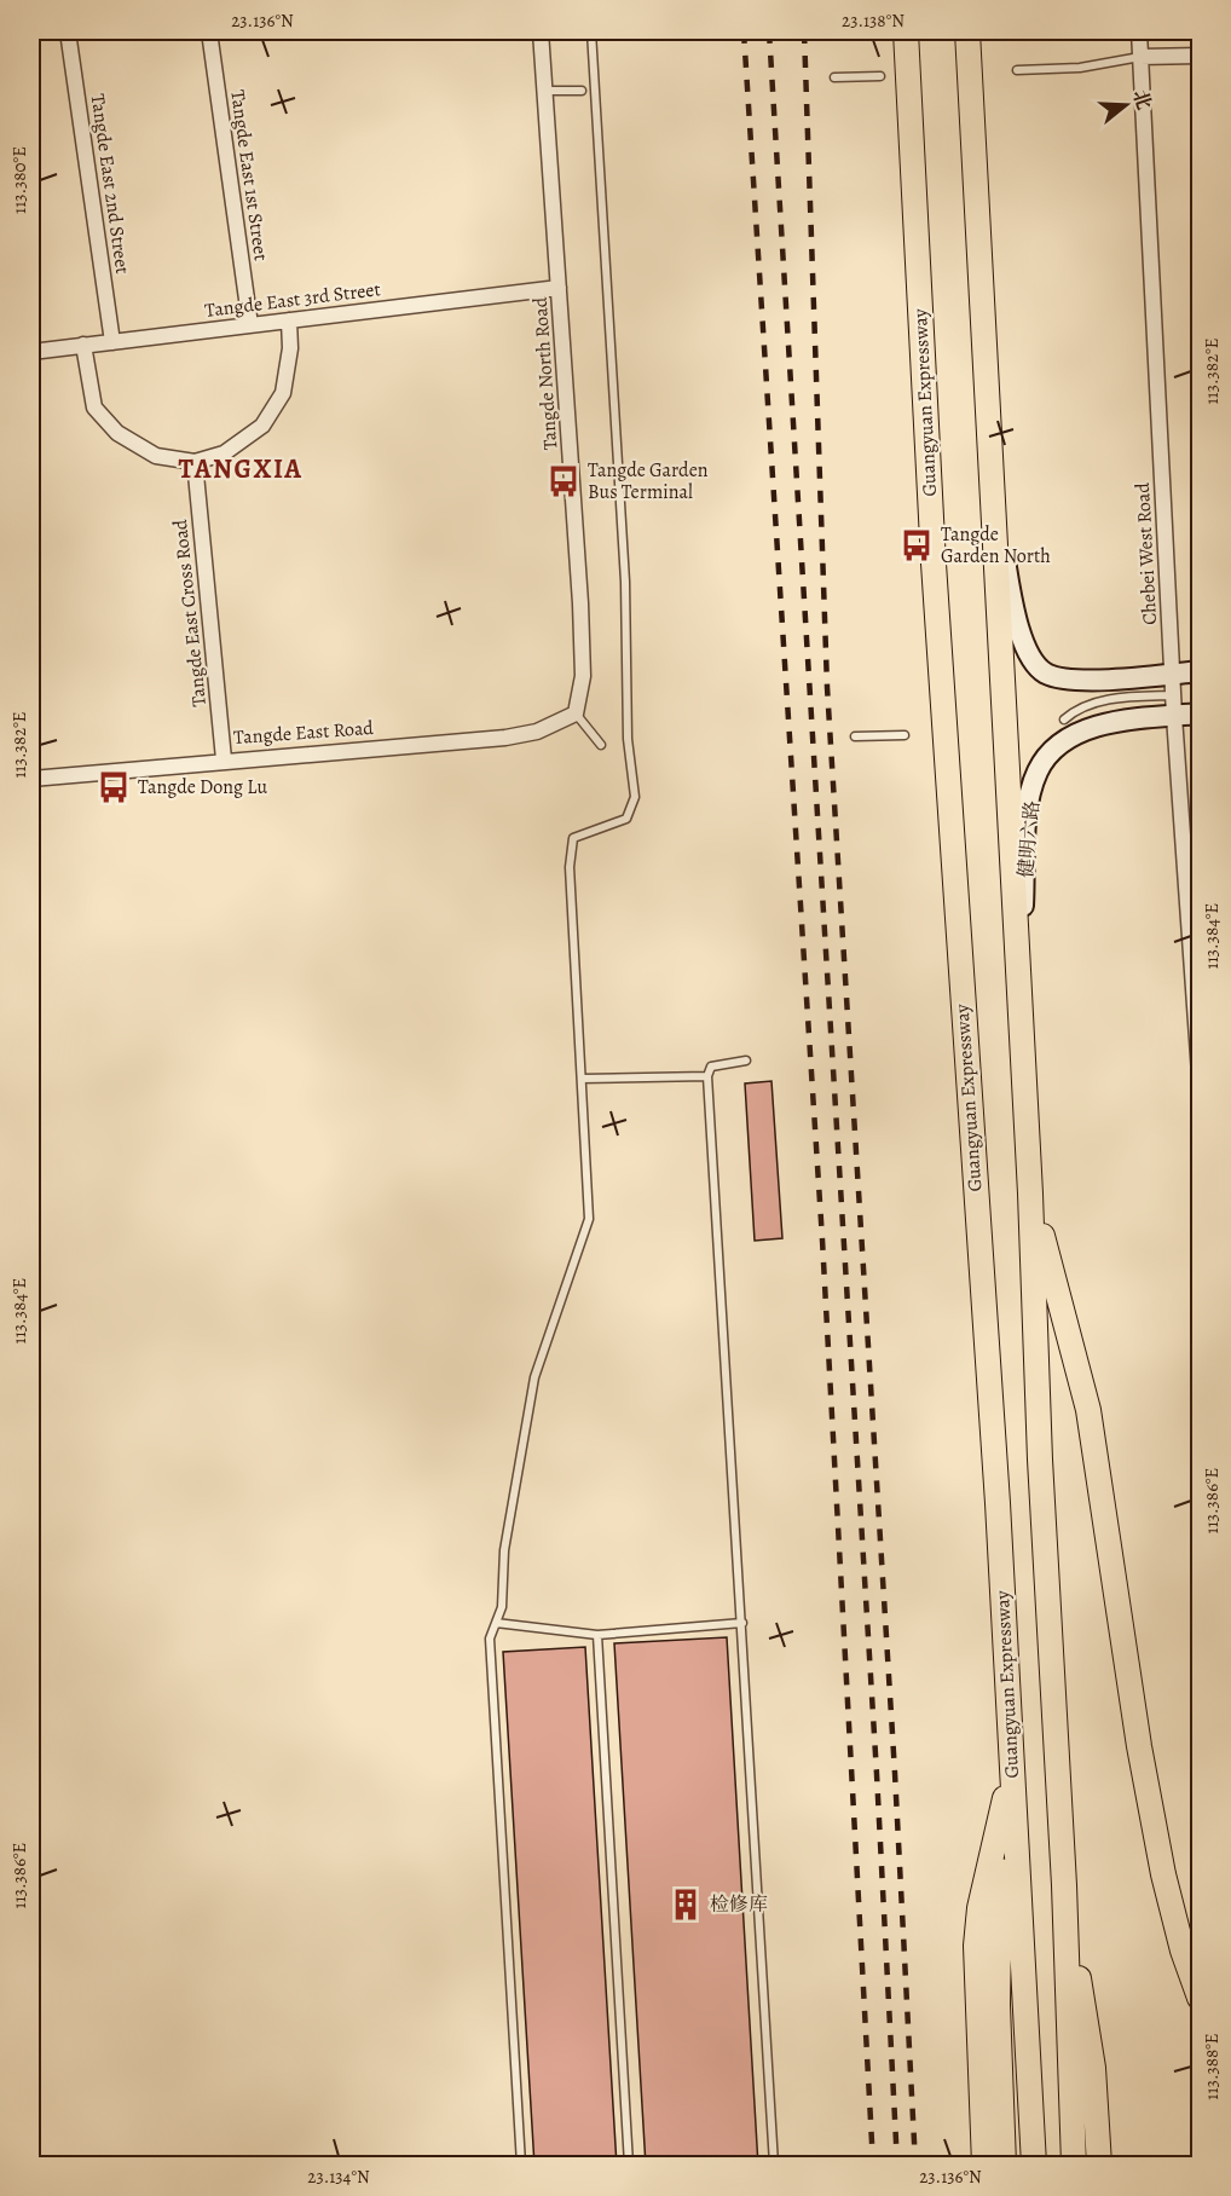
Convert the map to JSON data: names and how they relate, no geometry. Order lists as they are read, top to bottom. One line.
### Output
{"streets":{"highway":["Guangyuan Expressway"],"main road":["健明六路"],"street":["Tangde East 1st Street","Tangde East 2nd Street","Tangde East 3rd Street","Tangde North Road","Chebei West Road","Tangde East Cross Road","Tangde East Road"]},"crossings":[["Tangde East 1st Street","Tangde East 3rd Street"],["Tangde East 2nd Street","Tangde East 3rd Street"],["Tangde East 3rd Street","Tangde North Road"],["Tangde North Road","Tangde East Road"],["Chebei West Road","健明六路"],["Tangde East Cross Road","Tangde East Road"]],"districts":["TANGXIA"],"places":{"bus stop":["Tangde Garden Bus Terminal","Tangde Garden North","Tangde Dong Lu"],"building":["检修库"]},"north":"right","coordinates":["23.136°N","23.138°N","113.380°E","113.382°E","113.384°E","113.386°E","113.388°E","23.134°N"]}
